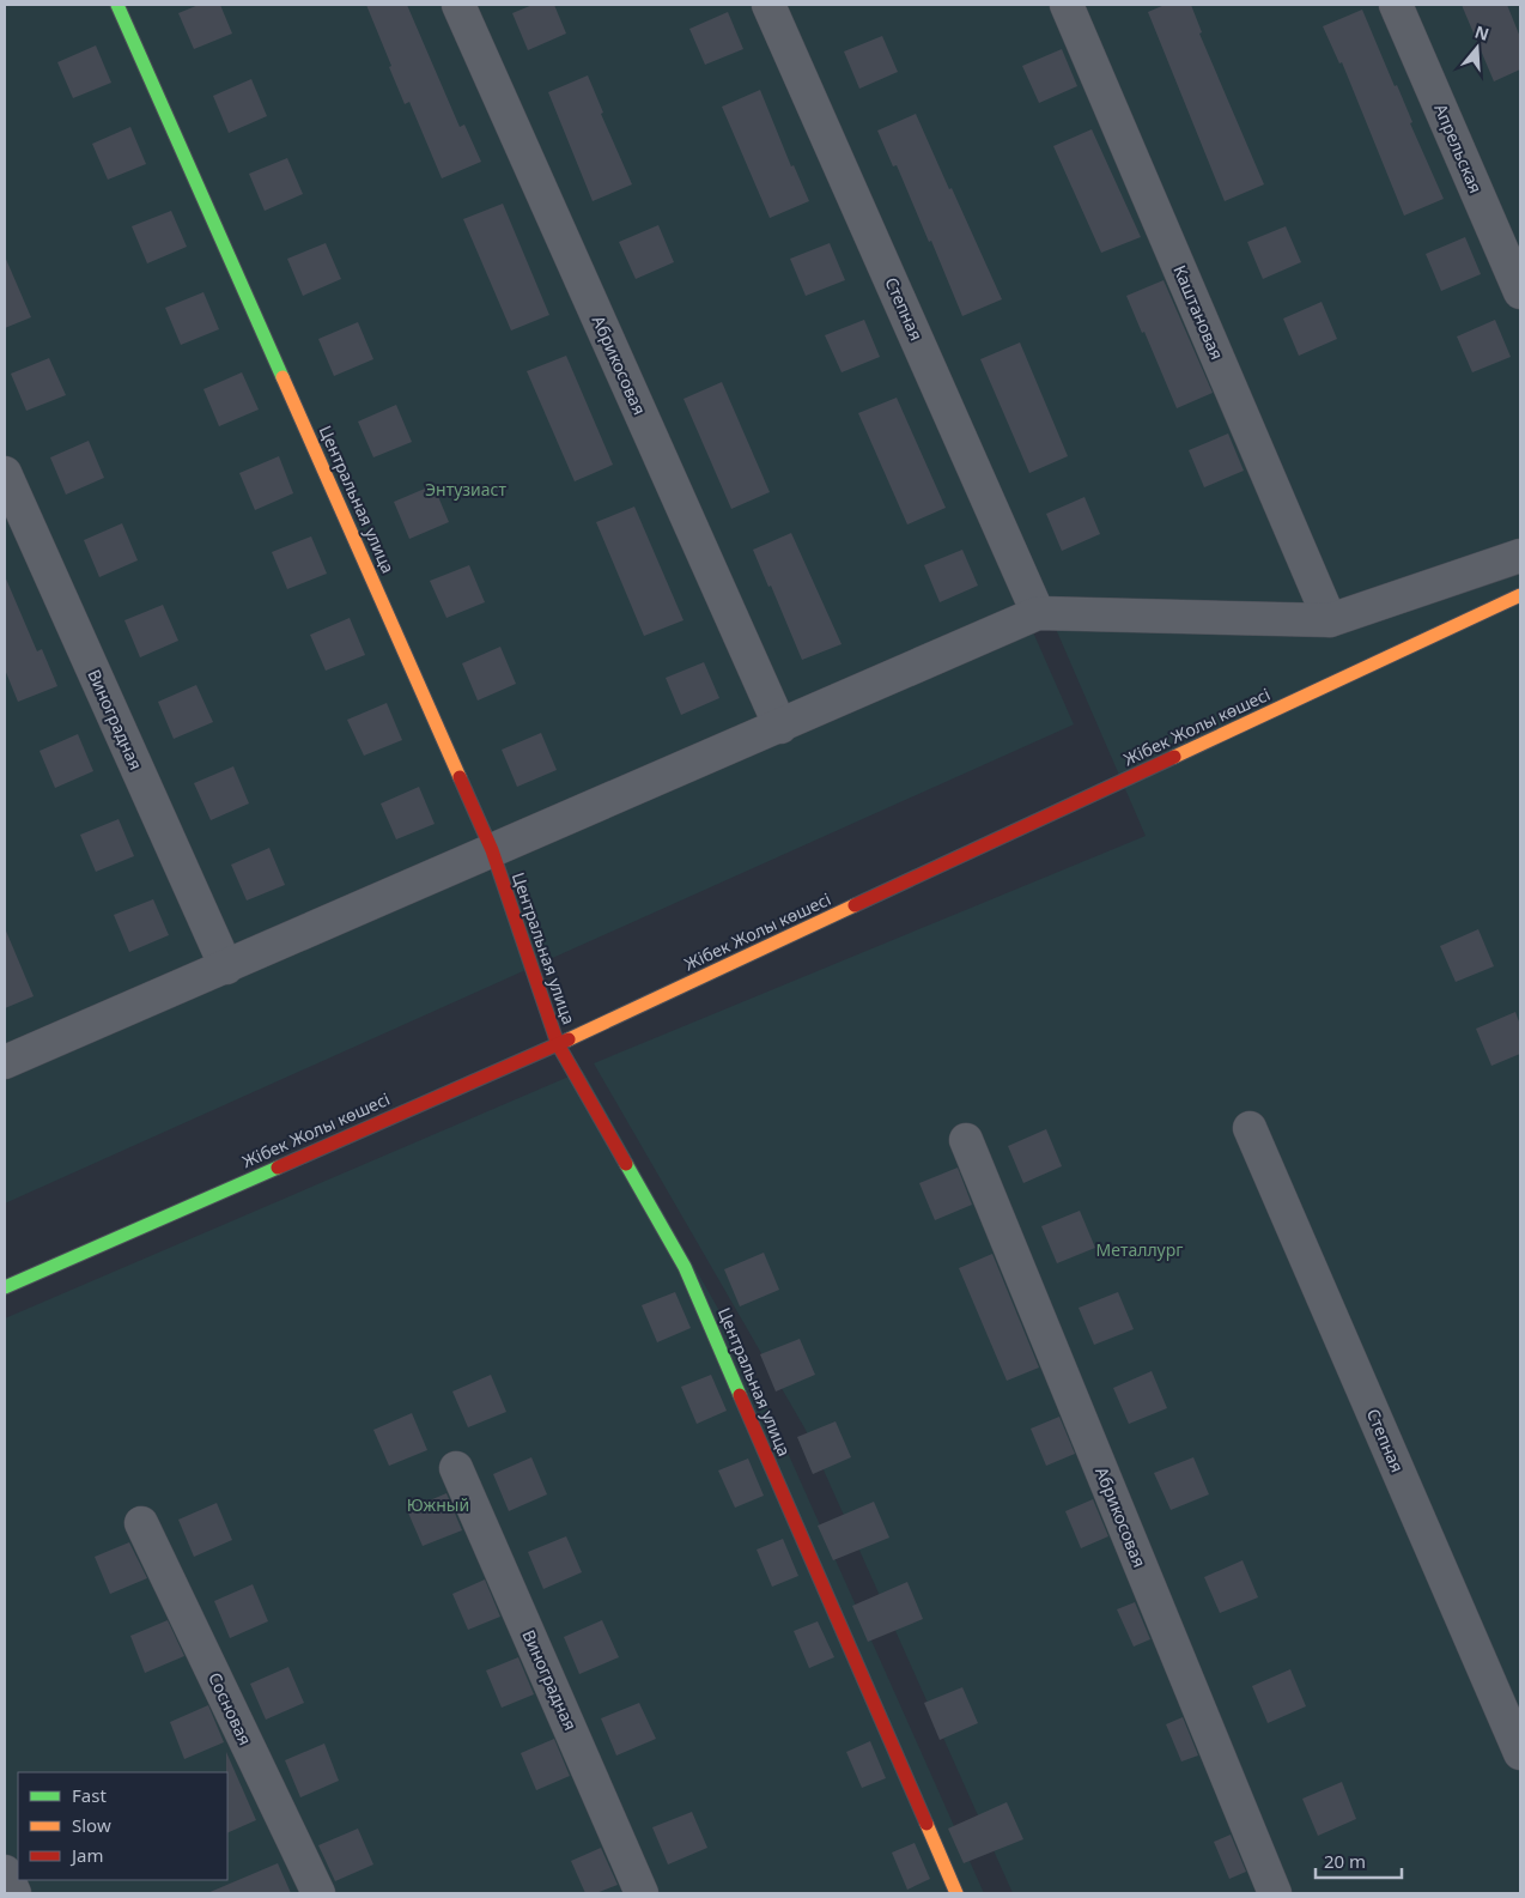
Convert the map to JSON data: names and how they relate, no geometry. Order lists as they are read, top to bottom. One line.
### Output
{"streets":{"main road":["Центральная улица","Жібек Жолы көшесі"],"street":["Апрельская","Степная","Каштановая","Абрикосовая","Виноградная","Сосновая"]},"crossings":[["Центральная улица","Жібек Жолы көшесі"]],"parks":["Энтузиаст","Металлург","Южный"],"legend":["Fast","Slow","Jam"],"scale_bar":"20 m","north":"top"}
